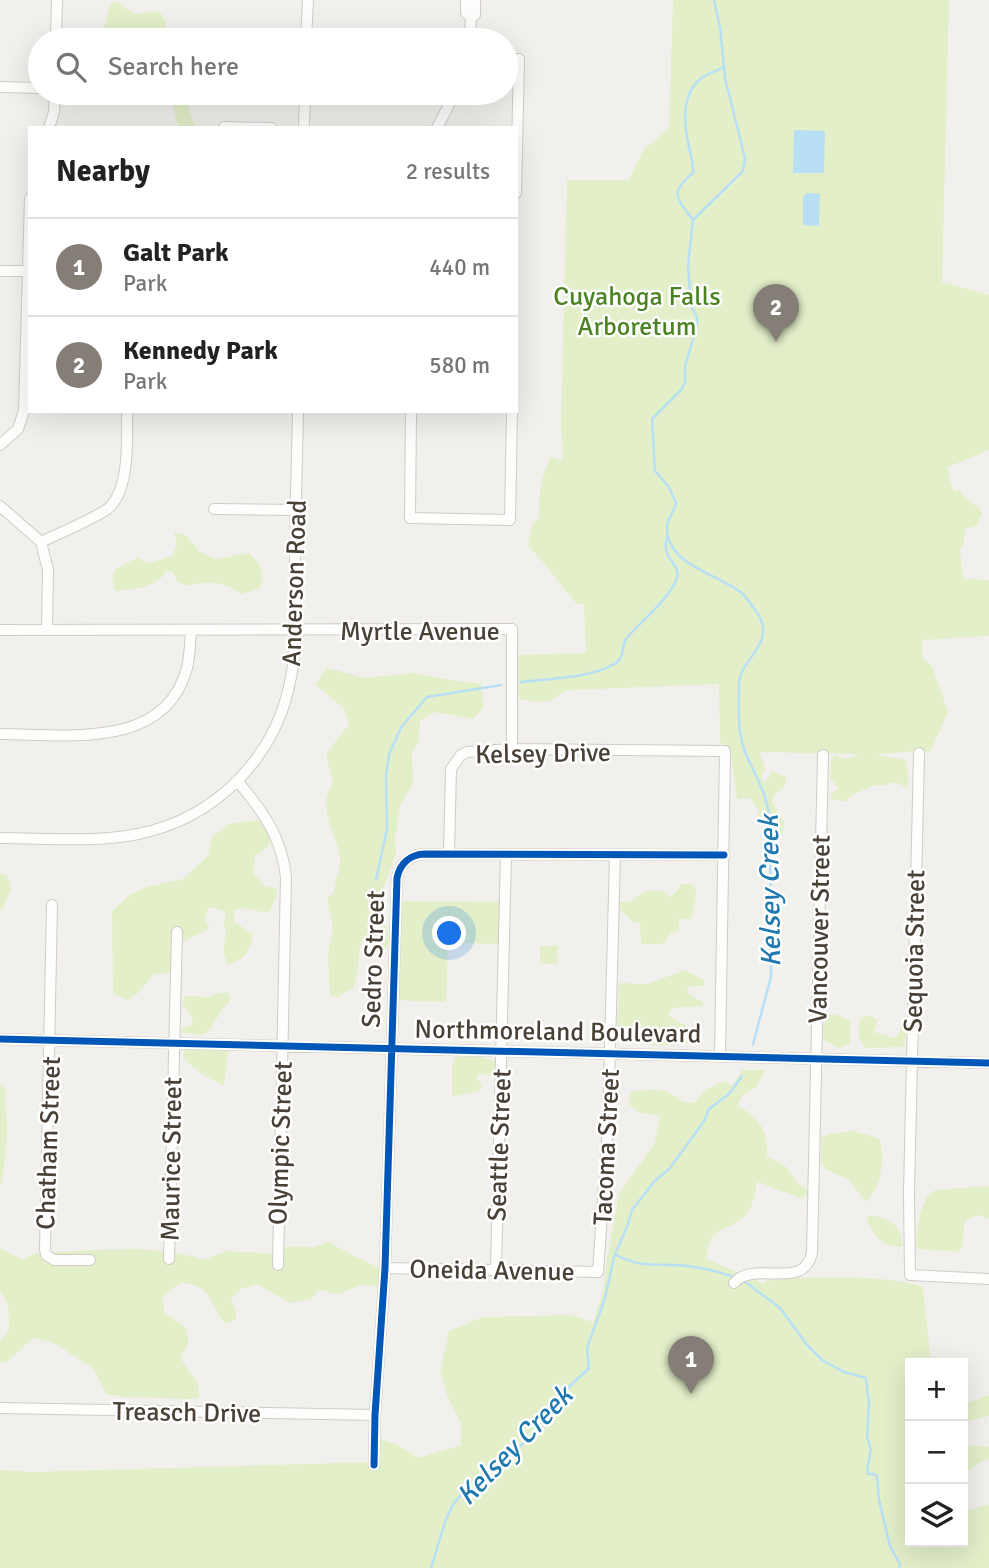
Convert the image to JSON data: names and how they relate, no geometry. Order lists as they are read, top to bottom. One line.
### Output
{"streets":{"street":["Anderson Road","Myrtle Avenue","Kelsey Drive","Vancouver Street","Sequoia Street","Sedro Street","Northmoreland Boulevard","Chatham Street","Olympic Street","Seattle Street","Tacoma Street","Maurice Street","Oneida Avenue","Treasch Drive"]},"crossings":[["Anderson Road","Myrtle Avenue"],["Anderson Road","Olympic Street"],["Myrtle Avenue","Kelsey Drive"],["Kelsey Drive","Sedro Street"],["Vancouver Street","Northmoreland Boulevard"],["Sequoia Street","Northmoreland Boulevard"],["Sedro Street","Northmoreland Boulevard"],["Sedro Street","Seattle Street"],["Sedro Street","Tacoma Street"],["Sedro Street","Oneida Avenue"],["Sedro Street","Treasch Drive"],["Northmoreland Boulevard","Chatham Street"],["Northmoreland Boulevard","Olympic Street"],["Northmoreland Boulevard","Seattle Street"],["Northmoreland Boulevard","Tacoma Street"],["Northmoreland Boulevard","Maurice Street"],["Seattle Street","Oneida Avenue"],["Tacoma Street","Oneida Avenue"]],"water":["Kelsey Creek"],"parks":["Cuyahoga Falls Arboretum"],"page":{"search":"Search here","heading":["Nearby","2 results"],"list":[{"mark":"1","name":"Galt Park","note":"Park","value":"440 m"},{"mark":"2","name":"Kennedy Park","note":"Park","value":"580 m"}],"pins":["2","1"],"map_buttons":["+","−"]}}
